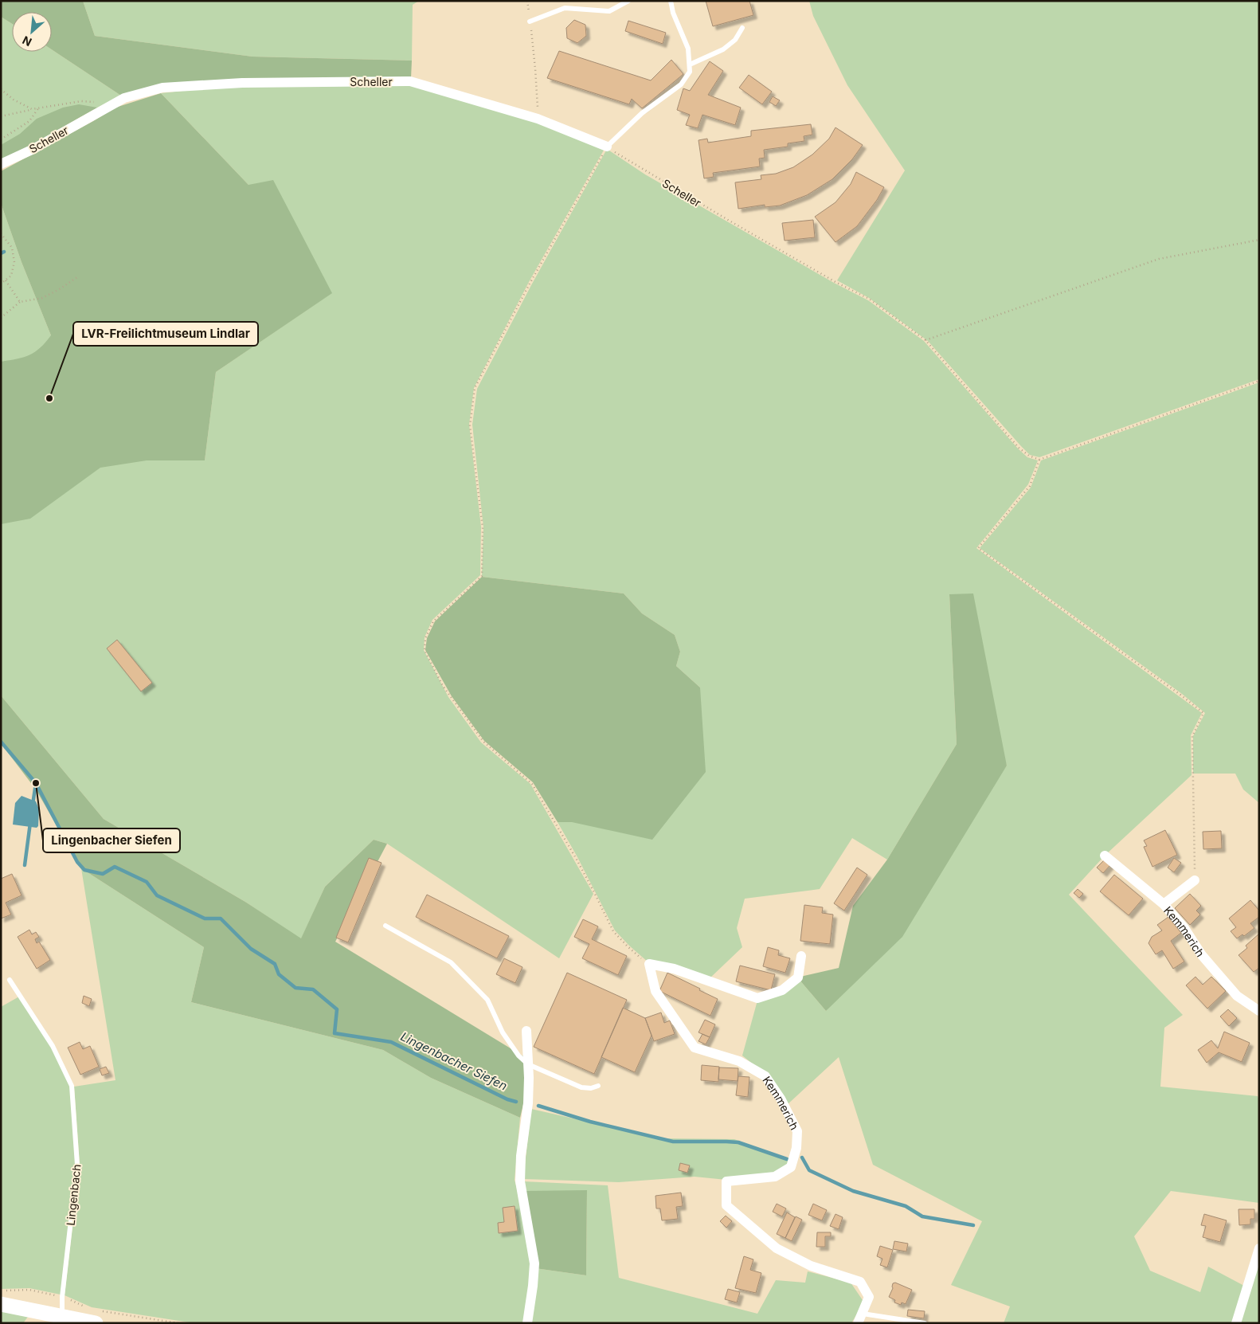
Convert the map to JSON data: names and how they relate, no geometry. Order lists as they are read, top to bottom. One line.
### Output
{"streets":{"street":["Scheller","Kemmerich"],"lane":["Lingenbach"]},"water":["Lingenbacher Siefen"],"places":["LVR-Freilichtmuseum Lindlar","Lingenbacher Siefen"],"north":"bottom left"}
